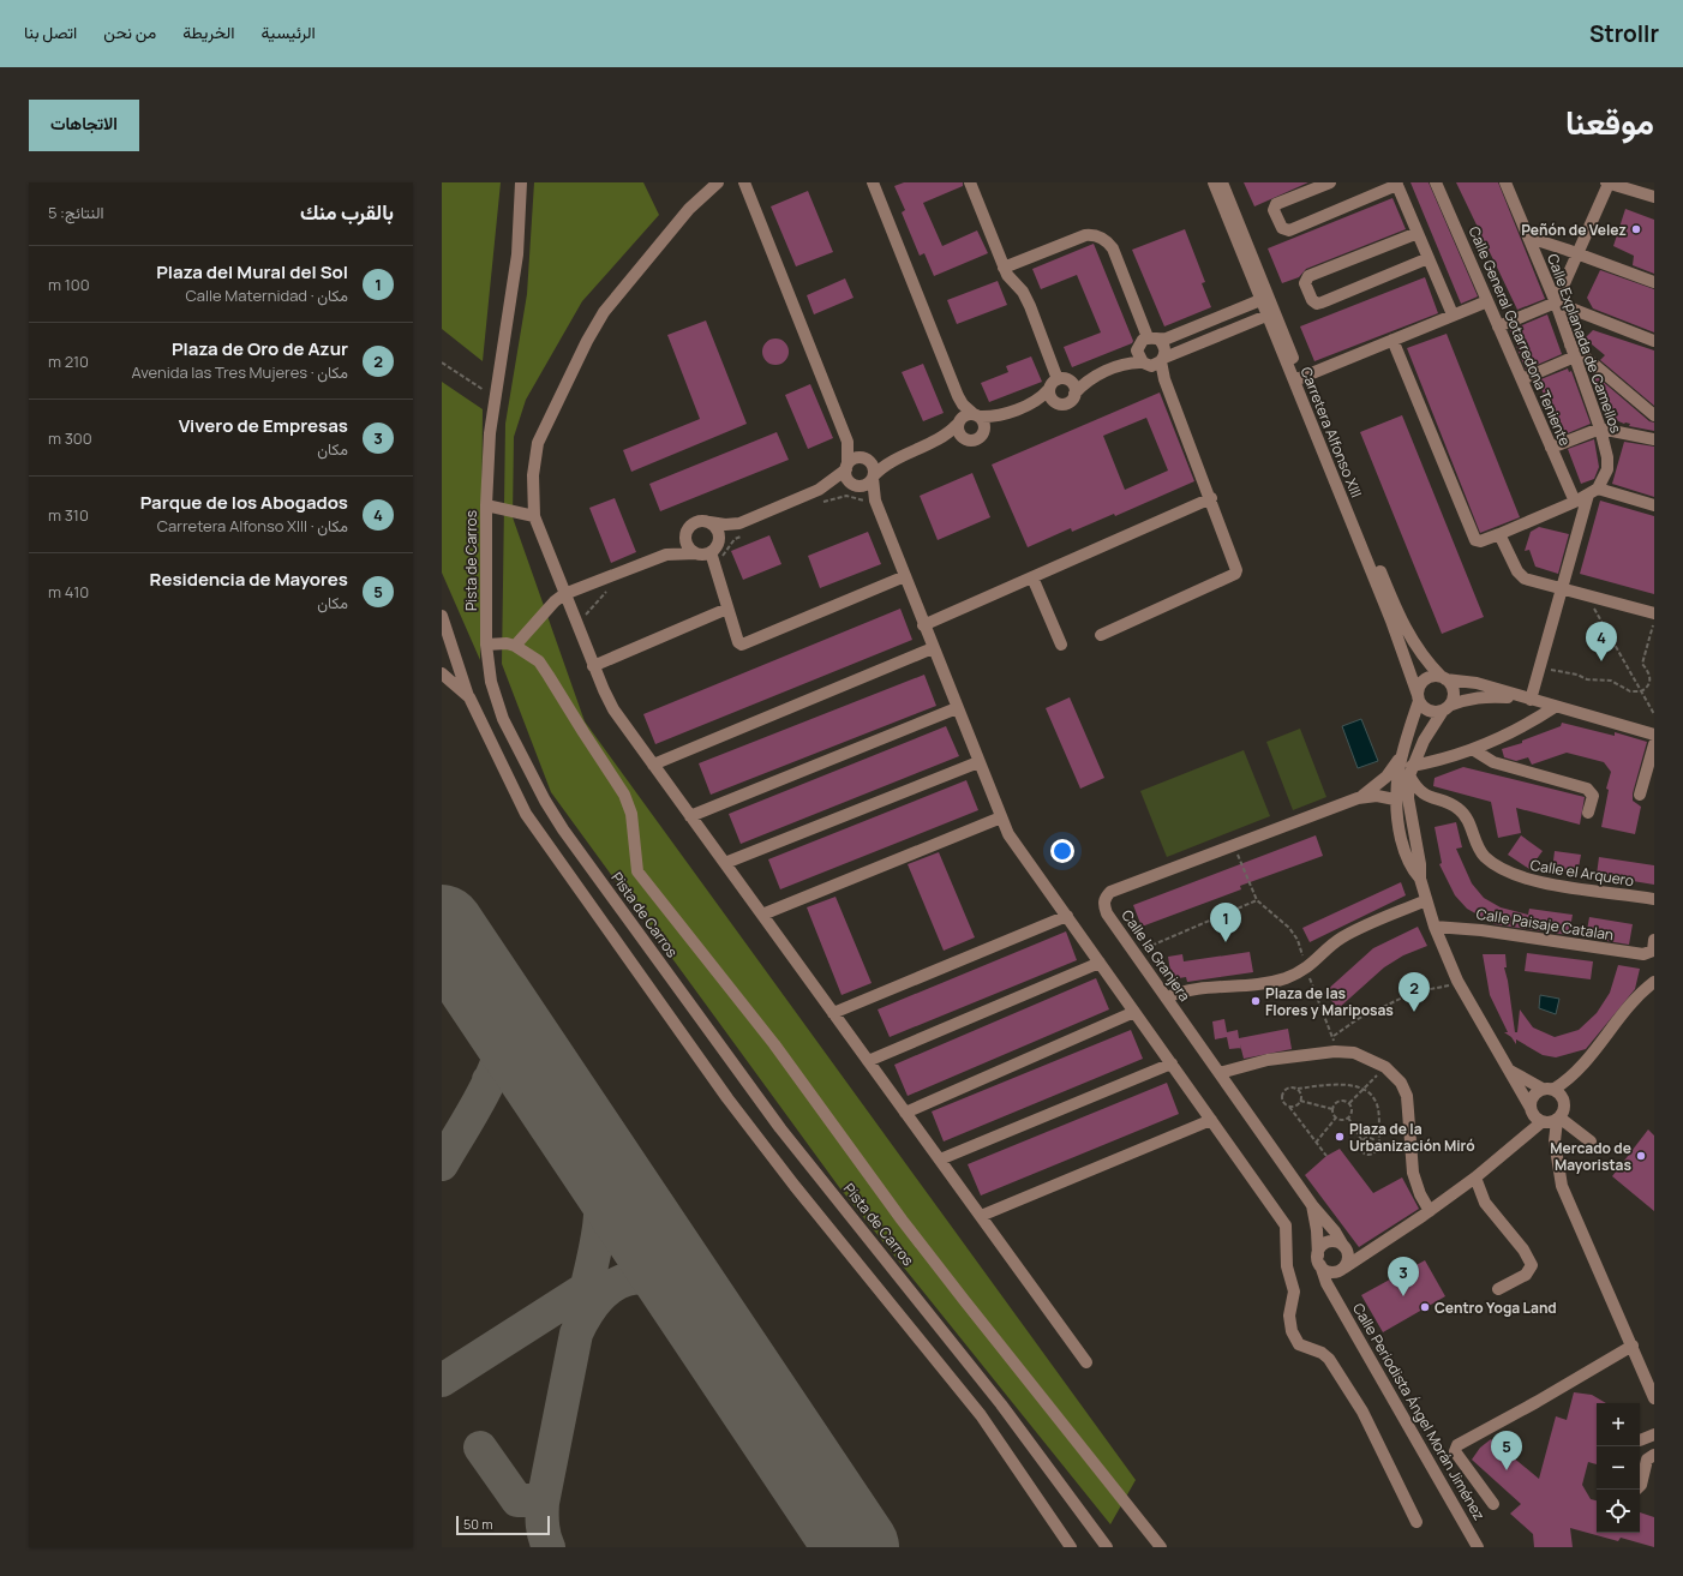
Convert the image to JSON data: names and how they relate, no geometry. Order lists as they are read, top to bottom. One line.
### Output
{"streets":{"street":["Calle General Gotarredona Teniente","Calle Explanada de Camellos","Carretera Alfonso XIII","Pista de Carros","Calle el Arquero","Calle Paisaje Catalan","Calle la Granjera","Calle Periodista Ángel Morán Jiménez"]},"crossings":[["Calle la Granjera","Calle Periodista Ángel Morán Jiménez"]],"places":["Peñón de Velez","Plaza de las Flores y Mariposas","Plaza de la Urbanización Miró","Mercado de Mayoristas","Centro Yoga Land"],"scale_bar":"50 m","page":{"header":"Strollr","nav":["الرئيسية","الخريطة","من نحن","اتصل بنا"],"title":"موقعنا","buttons":"الاتجاهات","heading":["بالقرب منك","النتائج: 5"],"list":[{"mark":"1","name":"Plaza del Mural del Sol","note":"مكان · Calle Maternidad","value":"100 m"},{"mark":"2","name":"Plaza de Oro de Azur","note":"مكان · Avenida las Tres Mujeres","value":"210 m"},{"mark":"3","name":"Vivero de Empresas","note":"مكان","value":"300 m"},{"mark":"4","name":"Parque de los Abogados","note":"مكان · Carretera Alfonso XIII","value":"310 m"},{"mark":"5","name":"Residencia de Mayores","note":"مكان","value":"410 m"}],"pins":["4","1","2","3","5"],"map_buttons":["+","−"],"scale":"50 m"}}
